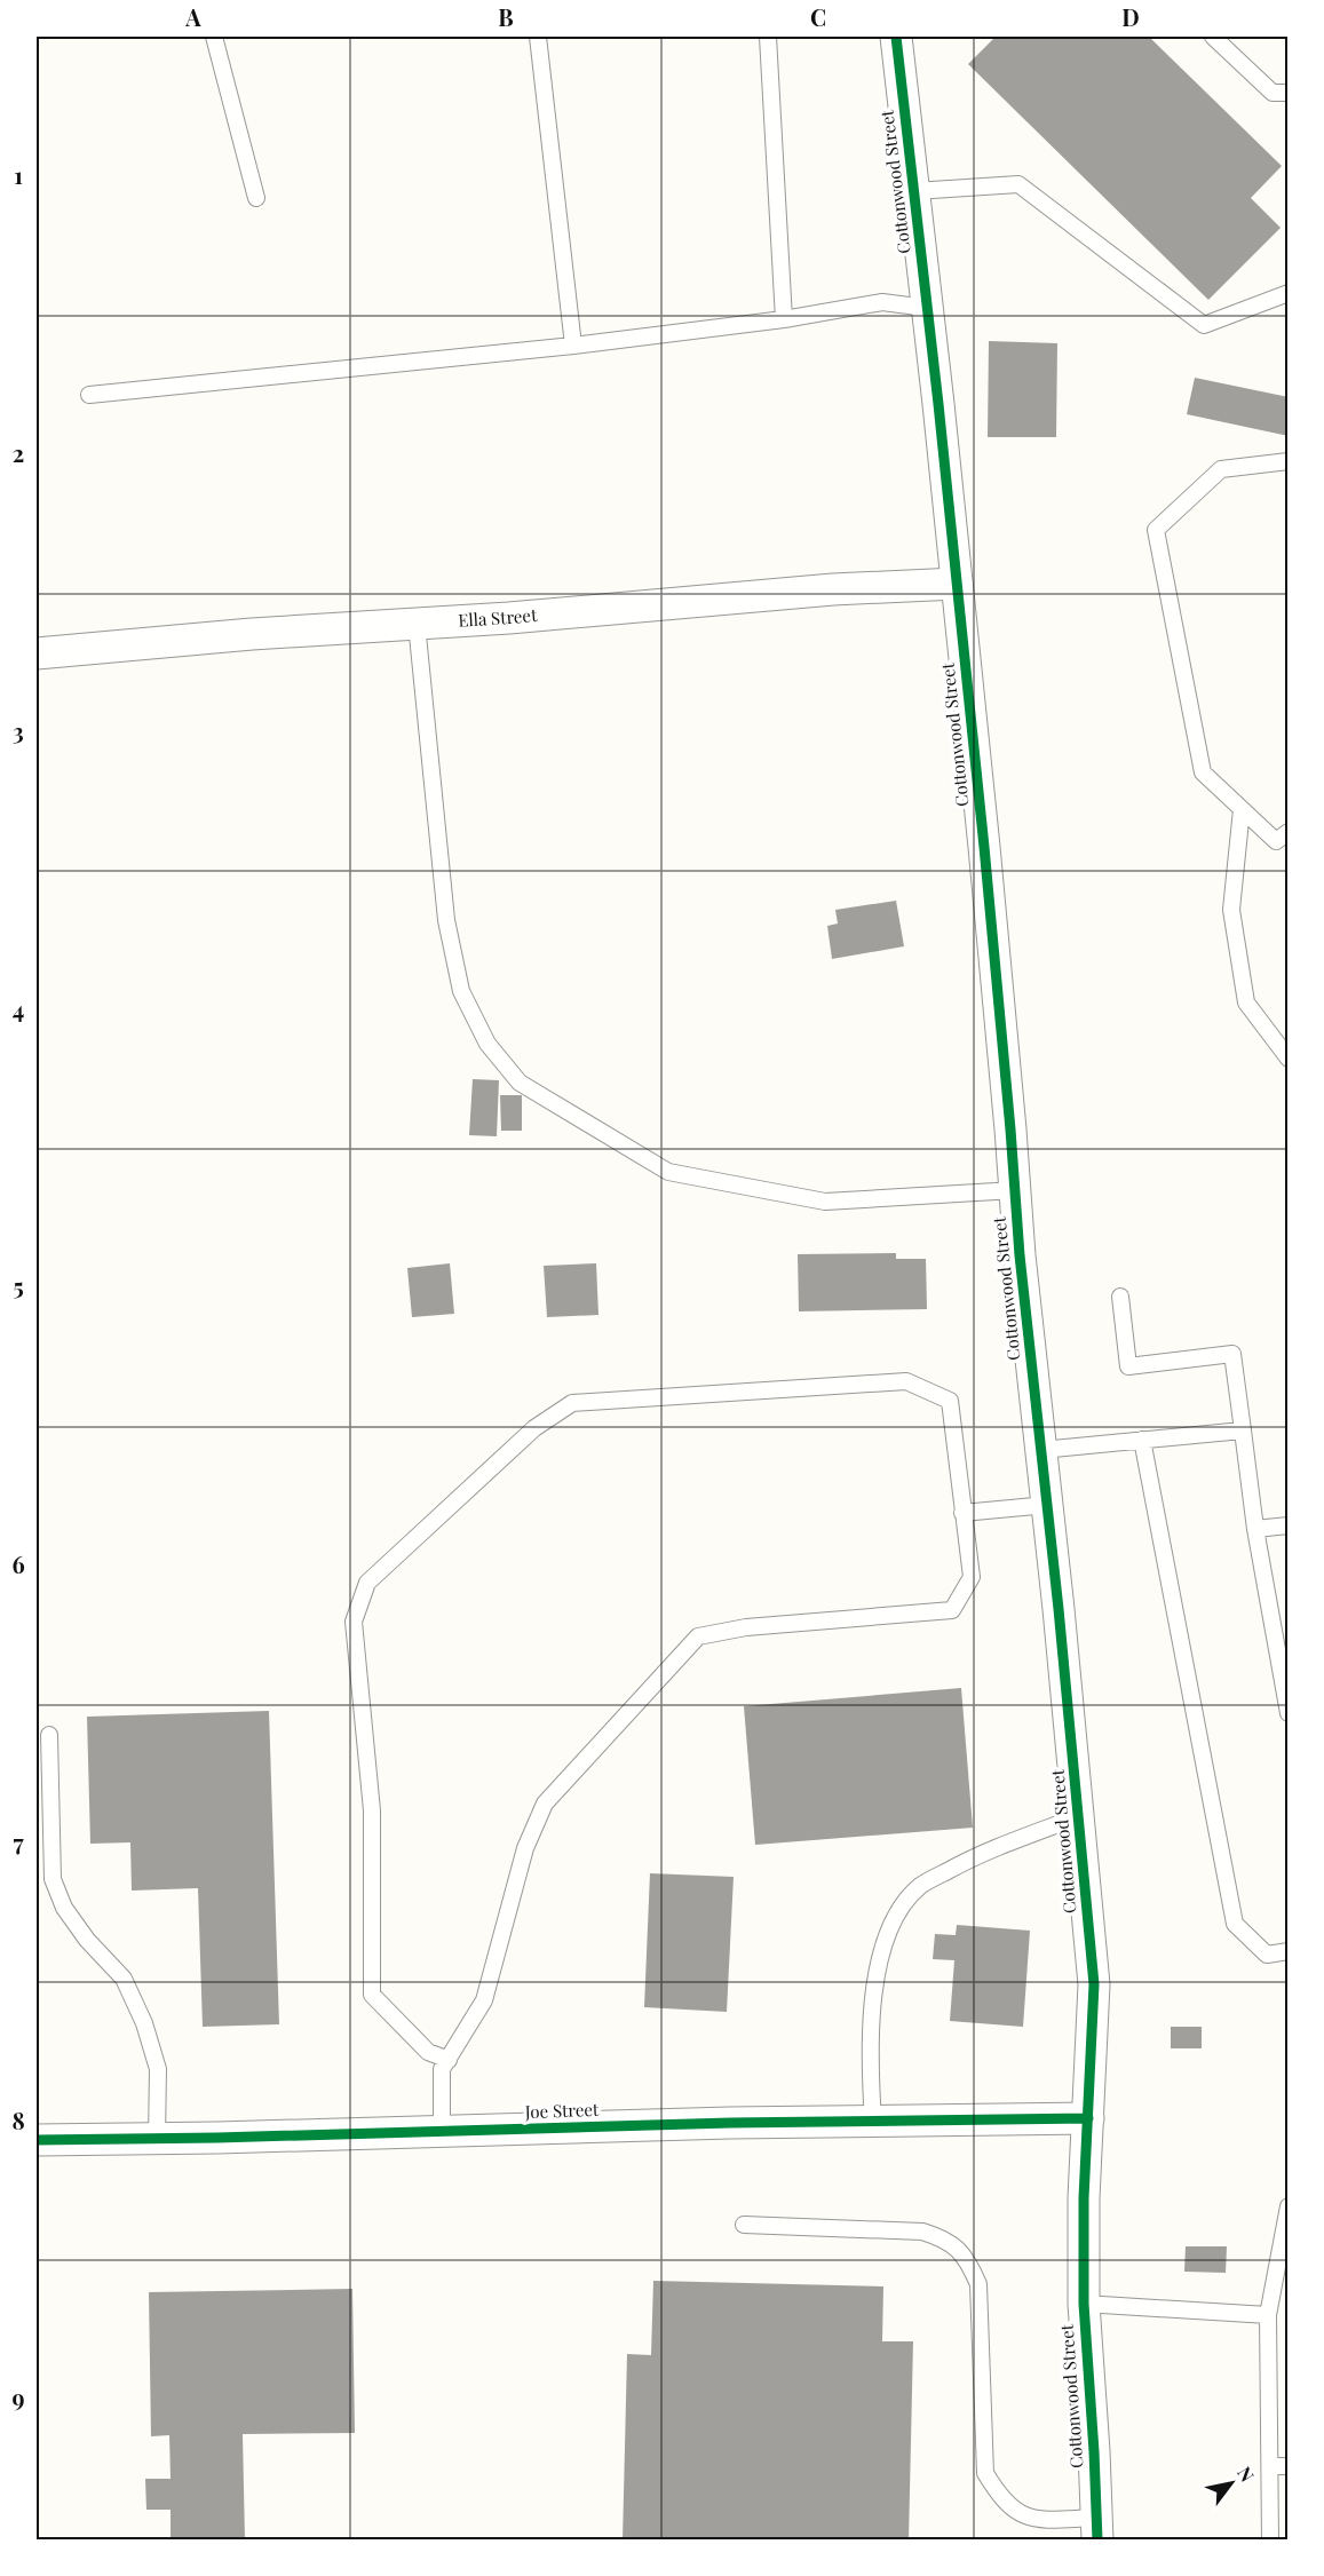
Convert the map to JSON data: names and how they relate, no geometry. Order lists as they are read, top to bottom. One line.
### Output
{"streets":{"street":["Cottonwood Street","Ella Street","Joe Street"]},"crossings":[["Cottonwood Street","Ella Street"],["Cottonwood Street","Joe Street"]],"north":"top right","grid":{"columns":["A","B","C","D"],"rows":["1","2","3","4","5","6","7","8","9"]}}
